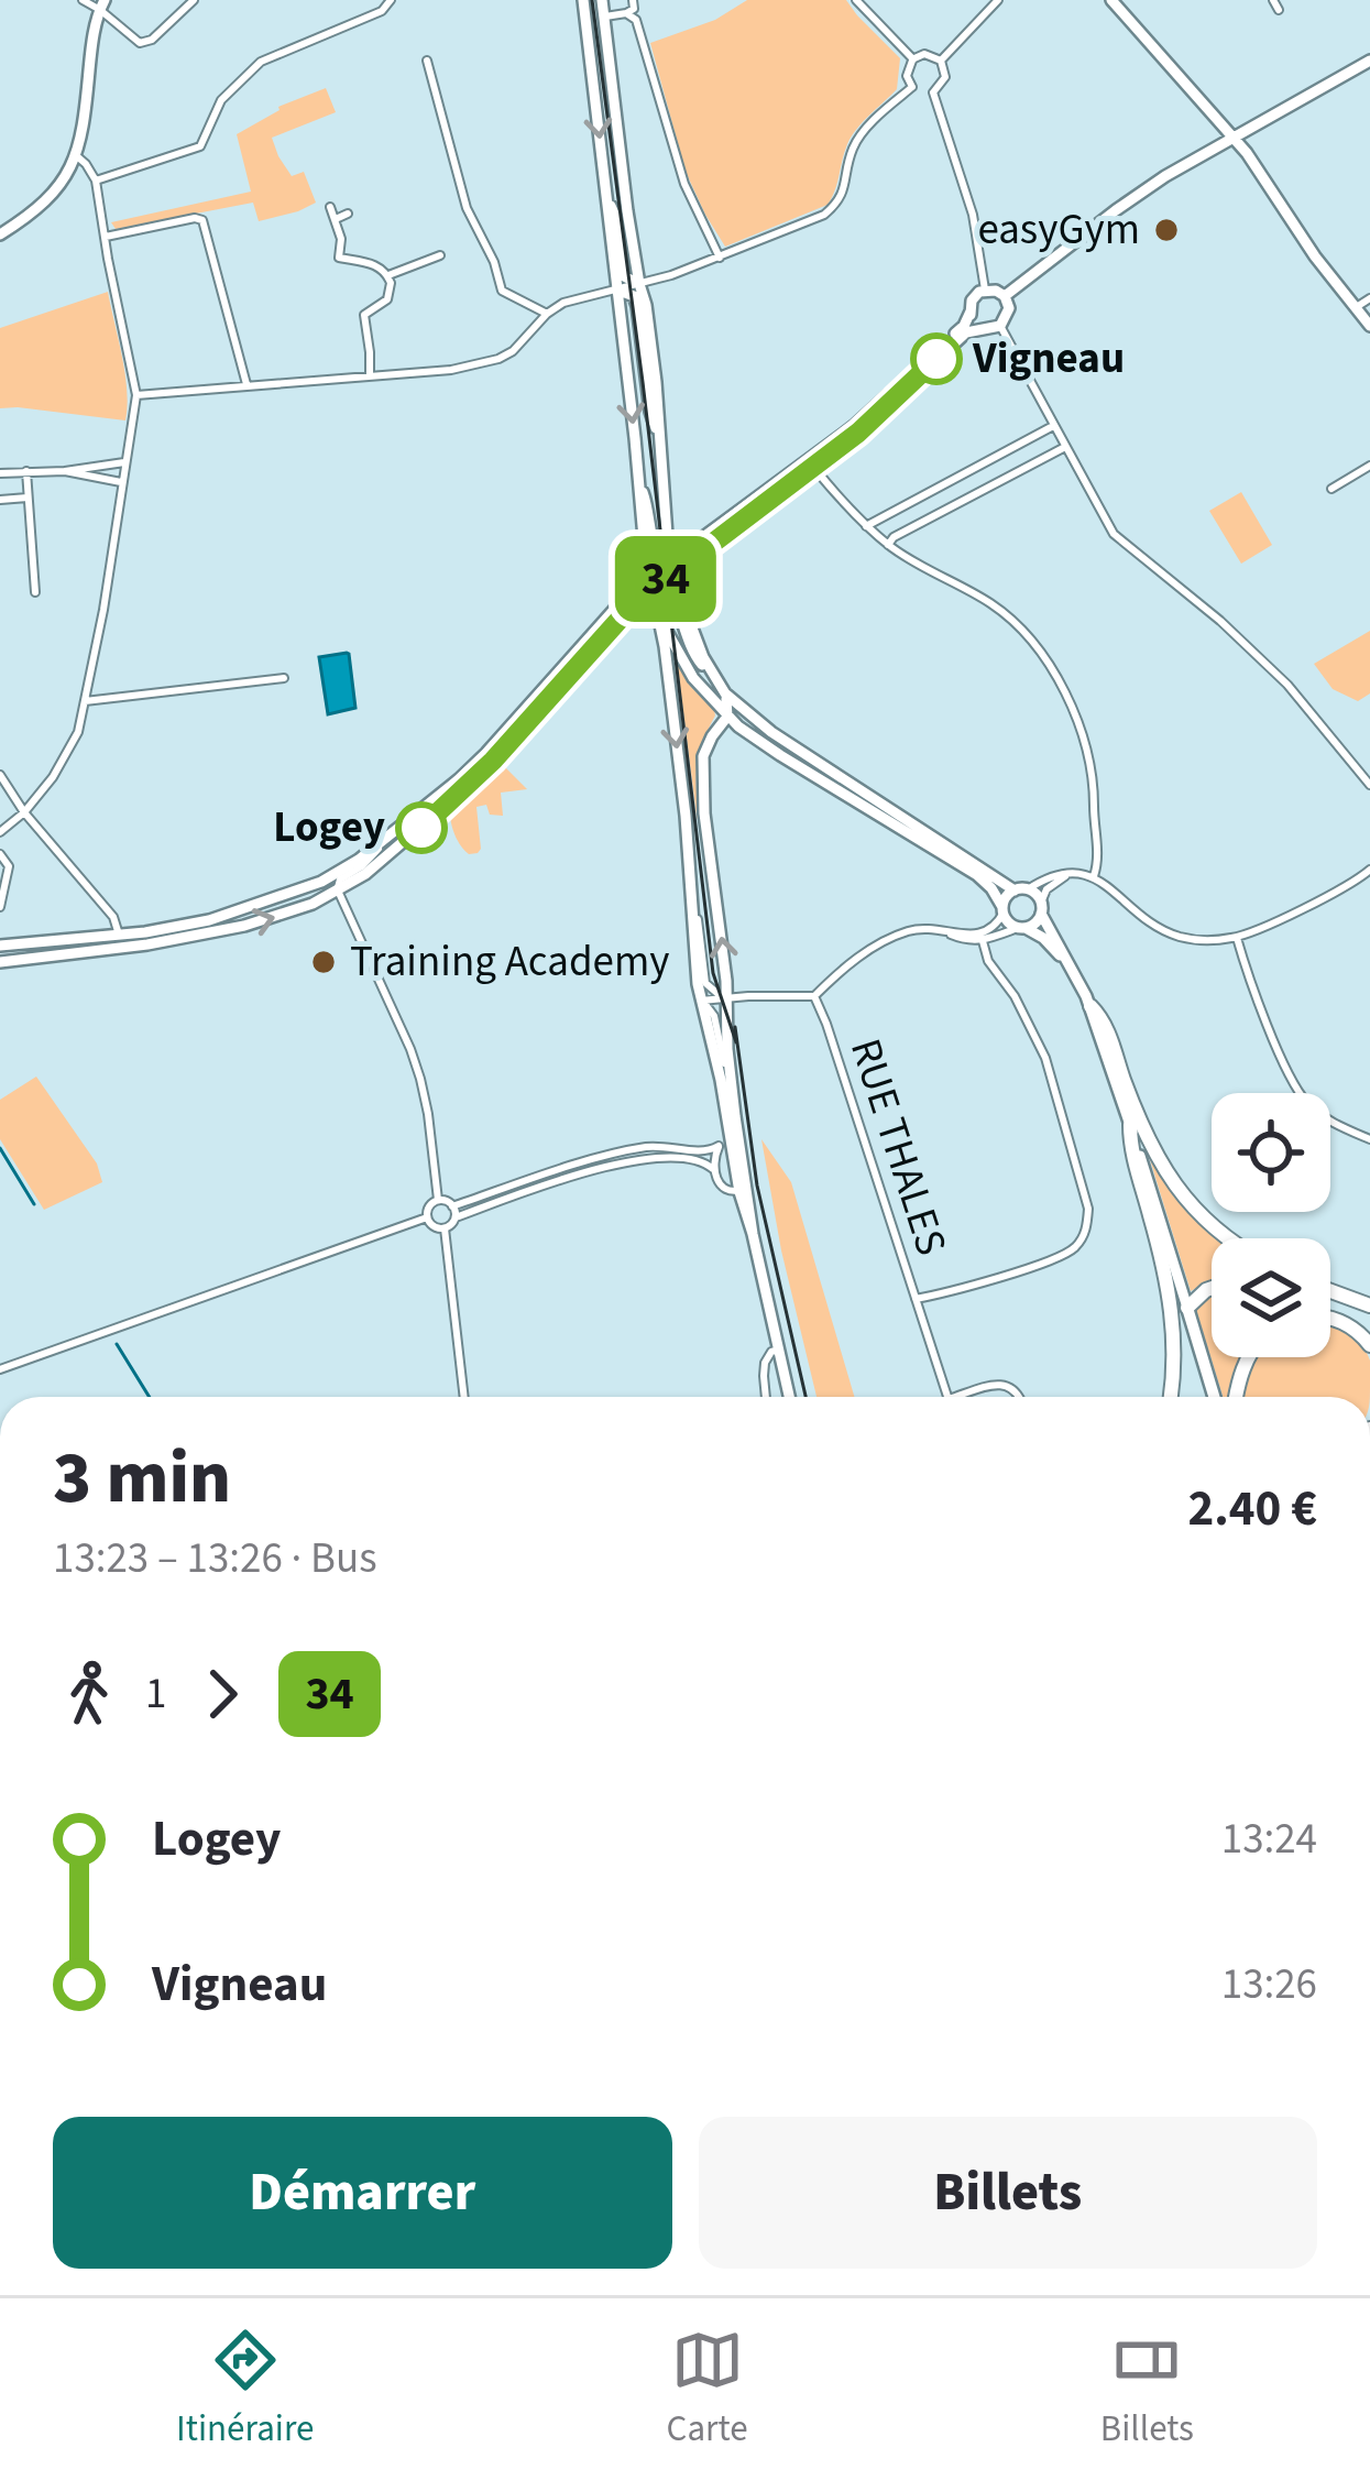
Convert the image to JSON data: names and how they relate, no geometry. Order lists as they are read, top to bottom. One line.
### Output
{"streets":{"street":["RUE THALES"]},"places":["easyGym","Vigneau","Logey","Training Academy"],"lines":["bus line 34"],"page":{"on_map":"34","heading":["3 min","13:23 – 13:26 · Bus","2.40 €"],"legs":["1","34"],"list":[{"name":"Logey","value":"13:24"},{"name":"Vigneau","value":"13:26"}],"buttons":["Démarrer","Billets"],"tabs":["Itinéraire","Carte","Billets"]}}
